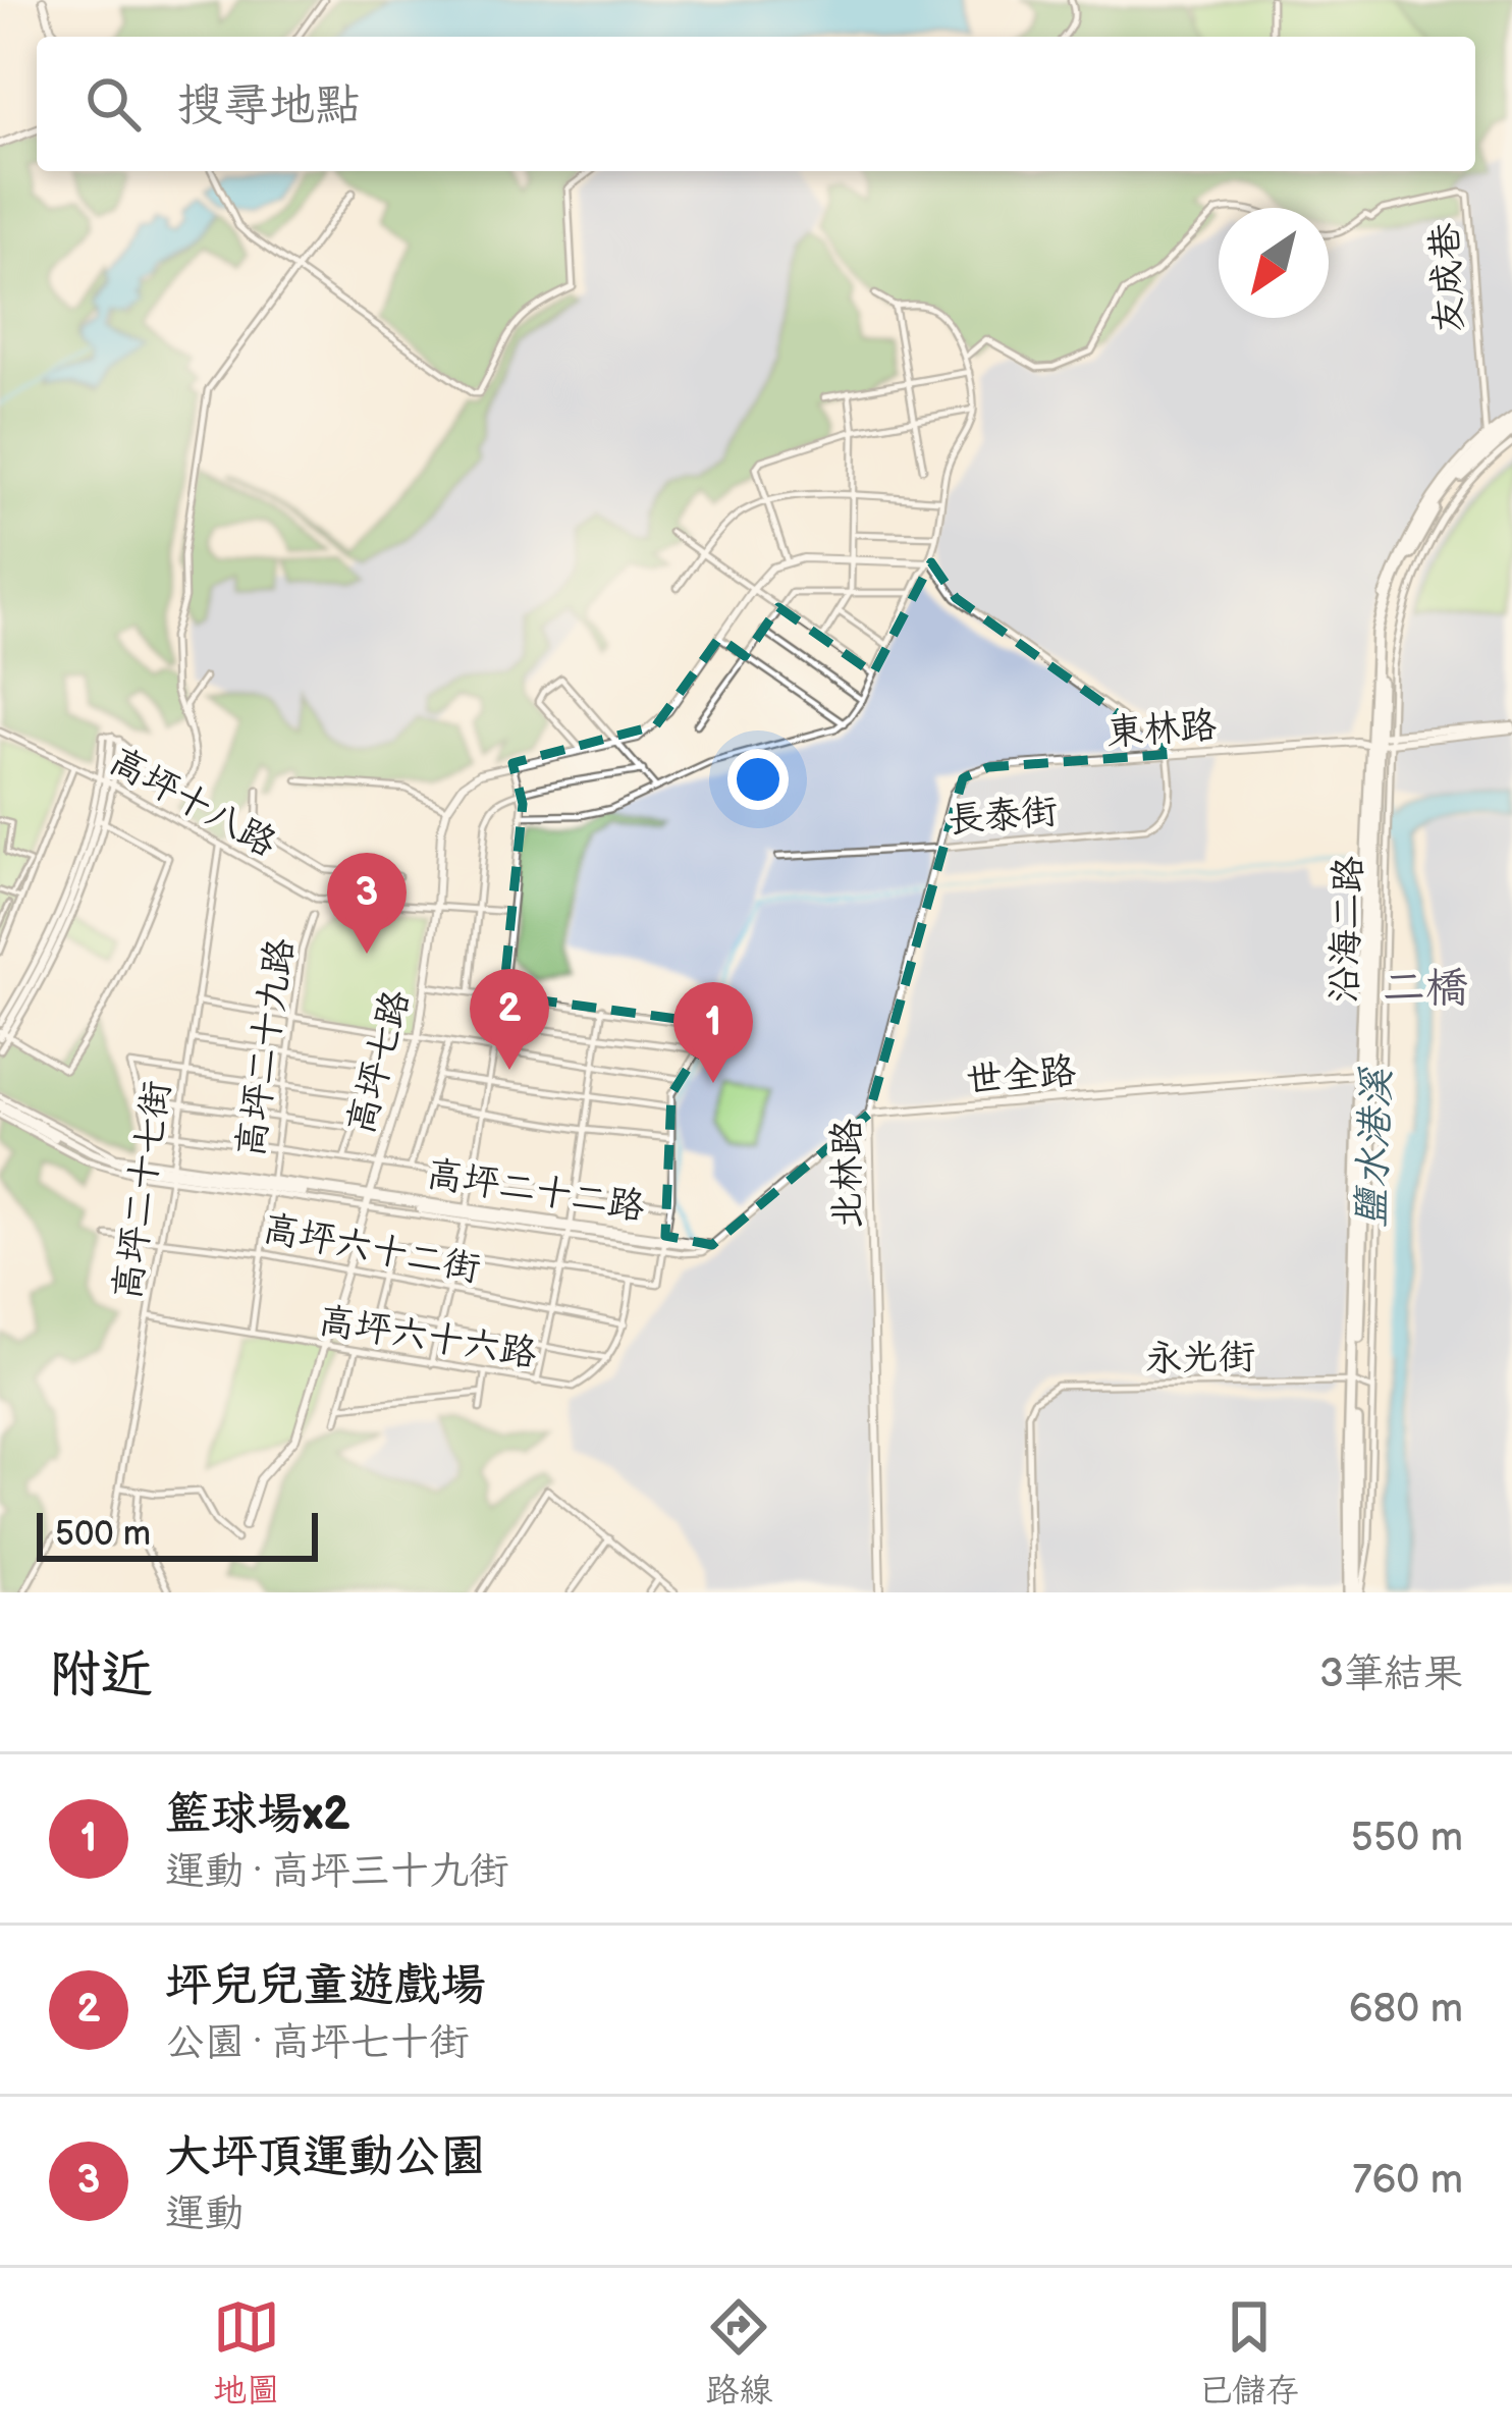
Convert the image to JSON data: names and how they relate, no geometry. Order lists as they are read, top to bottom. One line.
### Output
{"streets":{"main road":["沿海二路"],"street":["友成巷","東林路","高坪十八路","長泰街","高坪二十九路","高坪七路","世全路","北林路","高坪二十二路","高坪二十七街","高坪六十二街","高坪六十六路","永光街"]},"crossings":[["友成巷","沿海二路"],["東林路","長泰街"],["東林路","沿海二路"],["東林路","北林路"],["高坪十八路","高坪七路"],["高坪十八路","高坪二十七街"],["長泰街","北林路"],["沿海二路","世全路"],["沿海二路","永光街"],["高坪二十九路","高坪二十二路"],["高坪二十九路","高坪六十二街"],["高坪二十九路","高坪六十六路"],["高坪七路","高坪二十二路"],["高坪七路","高坪六十二街"],["高坪七路","高坪六十六路"],["世全路","北林路"],["高坪二十二路","高坪二十七街"],["高坪二十七街","高坪六十二街"],["高坪二十七街","高坪六十六路"]],"districts":["二橋"],"water":["鹽水港溪"],"scale_bar":"500 m","north":"bottom left","page":{"search":"搜尋地點","pins":["3","2","1"],"scale":"500 m","heading":["附近","3筆結果"],"list":[{"mark":"1","name":"籃球場x2","note":"運動 · 高坪三十九街","value":"550 m"},{"mark":"2","name":"坪兒兒童遊戲場","note":"公園 · 高坪七十街","value":"680 m"},{"mark":"3","name":"大坪頂運動公園","note":"運動","value":"760 m"}],"nav":["地圖","路線","已儲存"]}}
